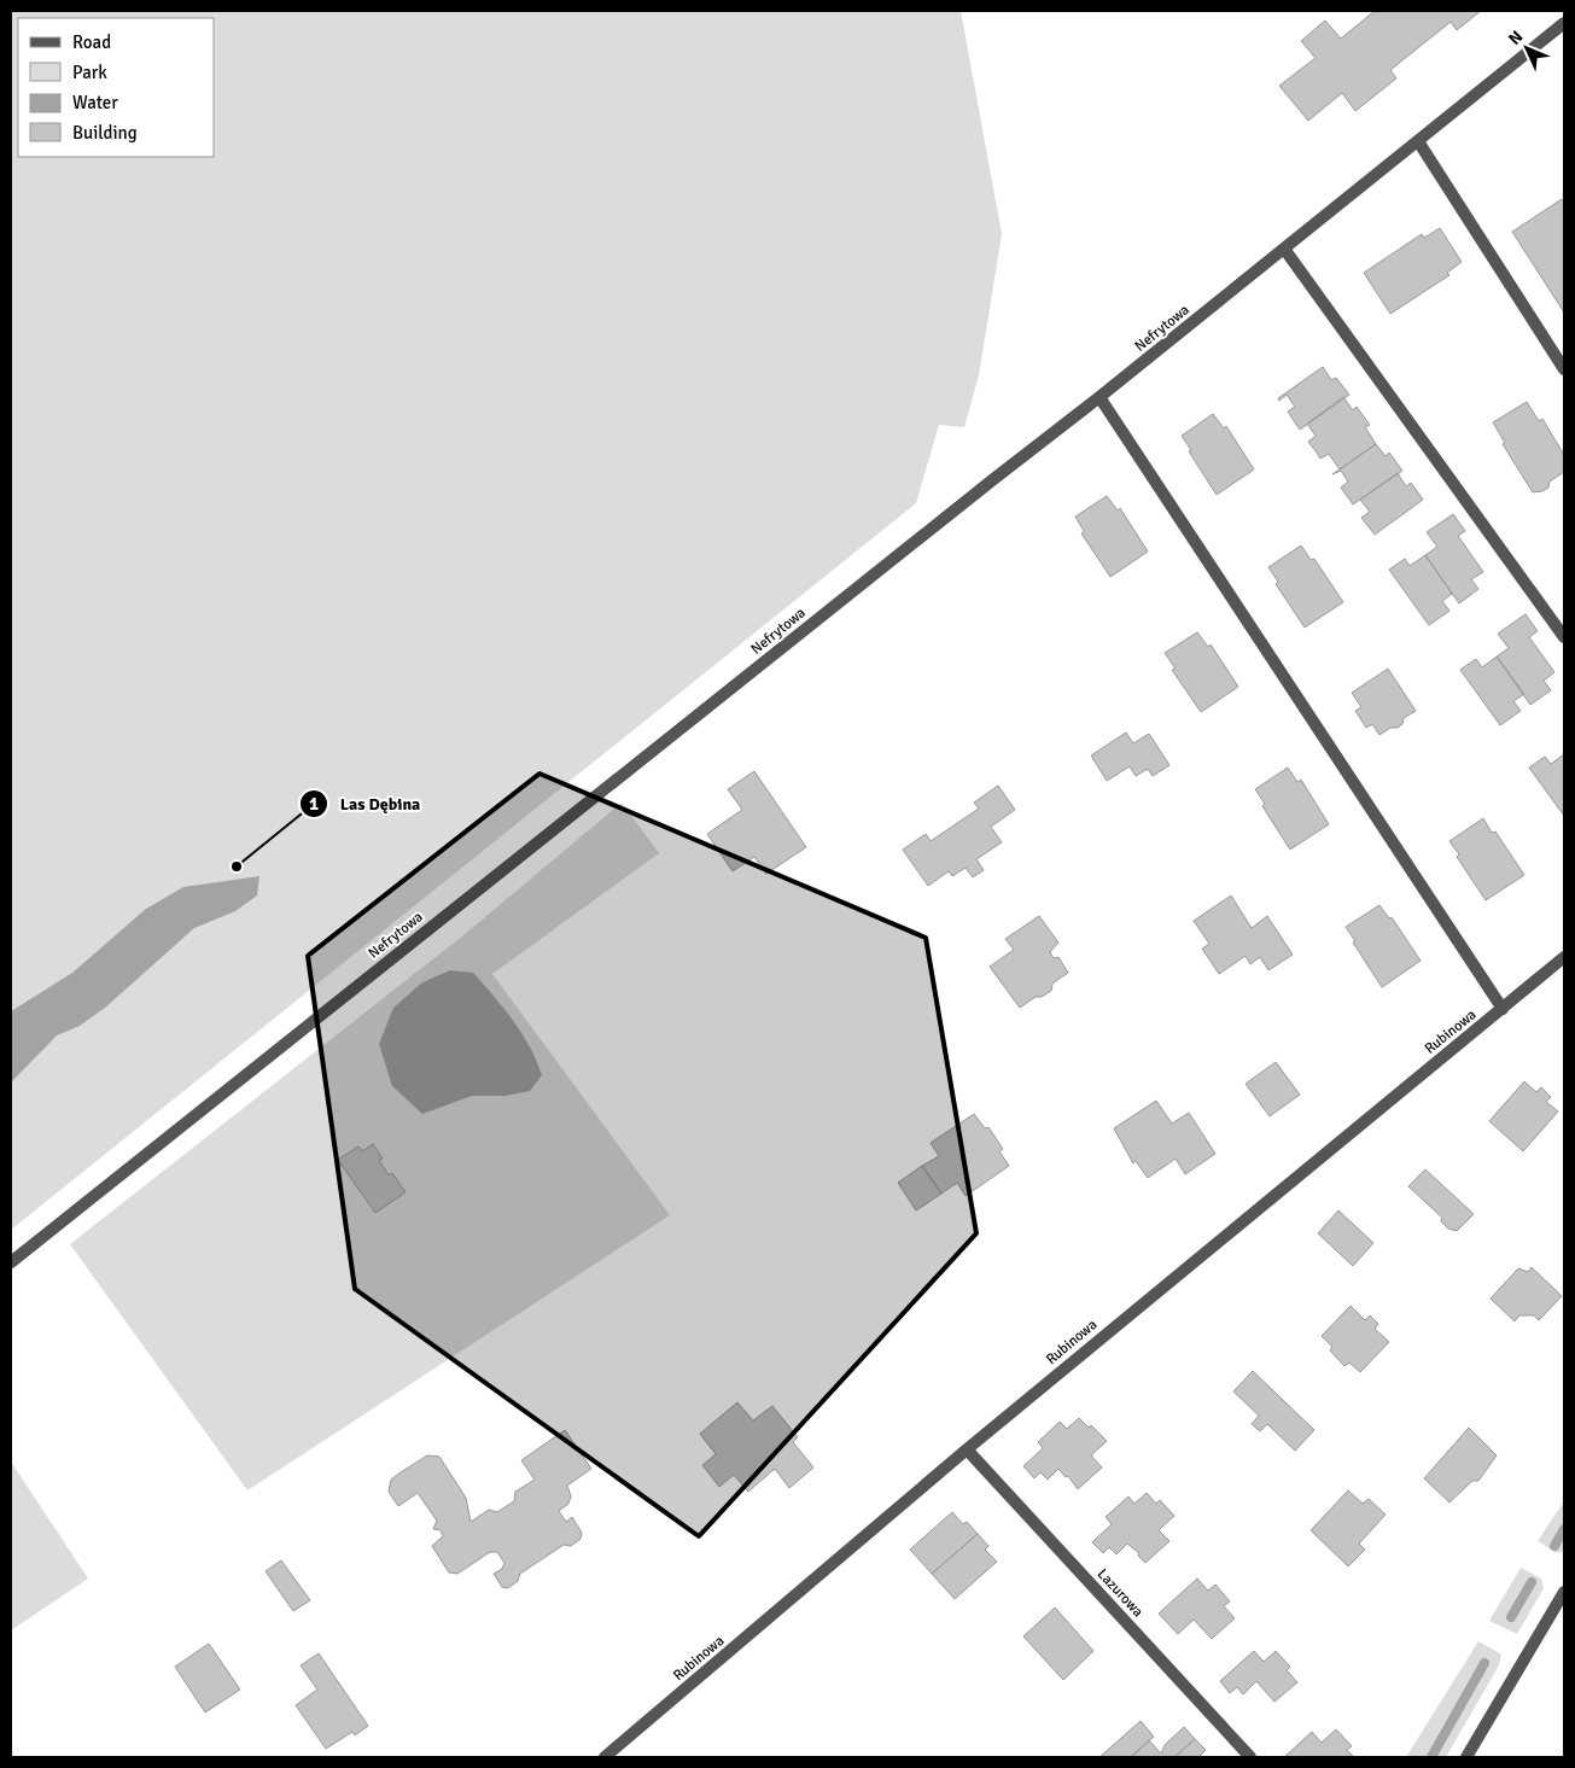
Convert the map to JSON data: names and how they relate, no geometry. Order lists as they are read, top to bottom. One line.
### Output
{"streets":{"street":["Nefrytowa","Rubinowa","Lazurowa"]},"crossings":[["Rubinowa","Lazurowa"]],"places":["Las Dębina"],"legend":["Road","Park","Water","Building"],"north":"top left"}
